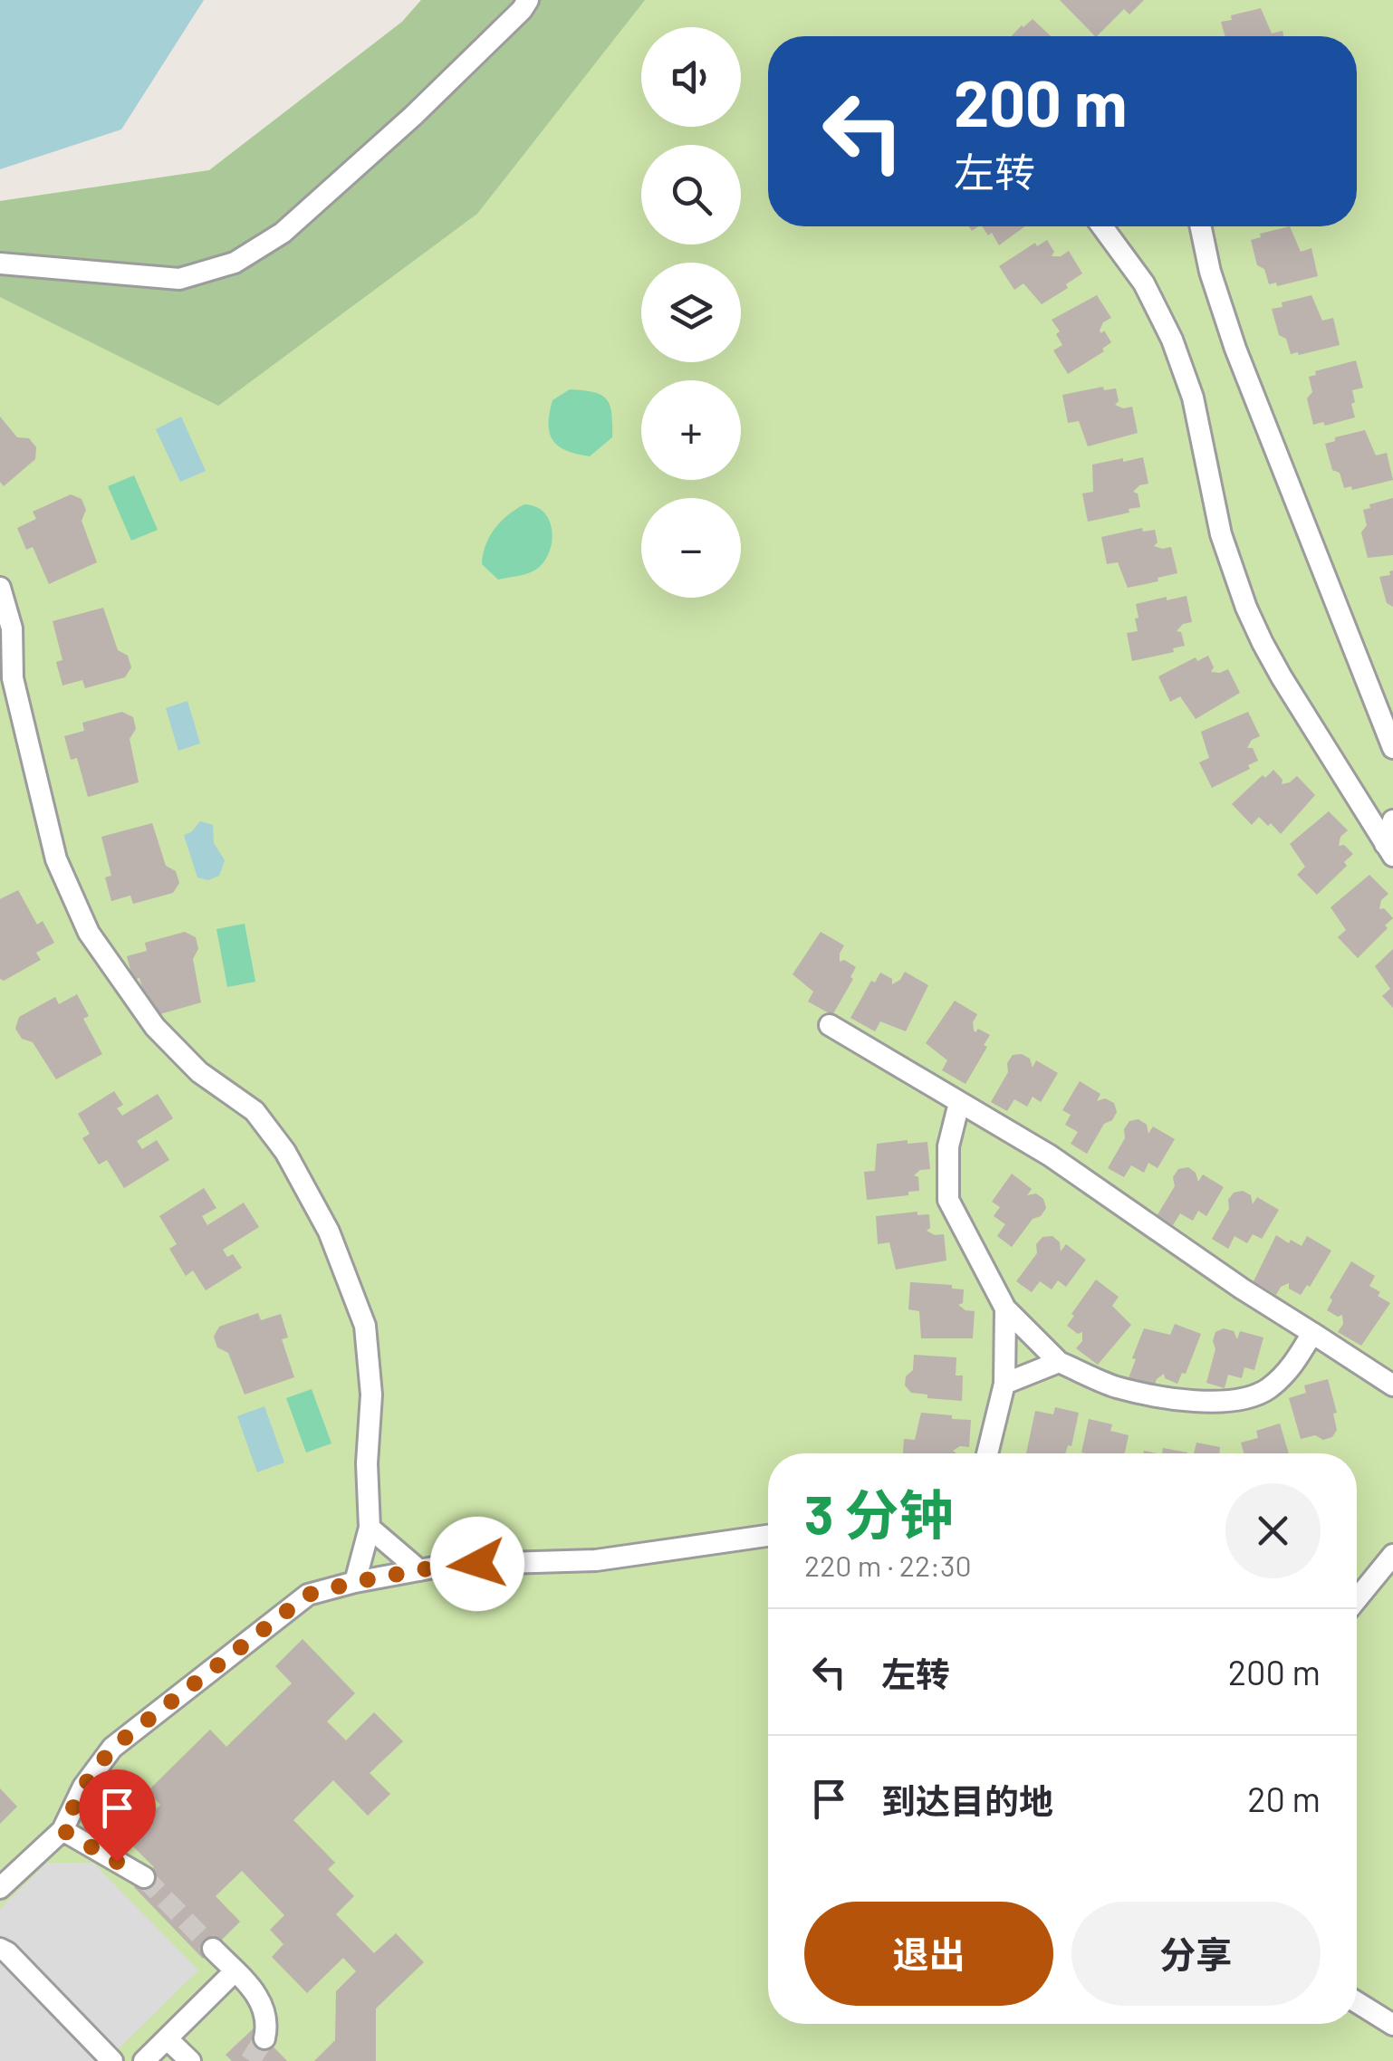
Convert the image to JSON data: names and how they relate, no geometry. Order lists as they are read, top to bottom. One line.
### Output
{"page":{"map_buttons":["+","−"],"turn":["200 m","左转"],"heading":["3 分钟","220 m · 22:30"],"list":[{"name":"左转","value":"200 m"},{"name":"到达目的地","value":"20 m"}],"buttons":["退出","分享"]}}
